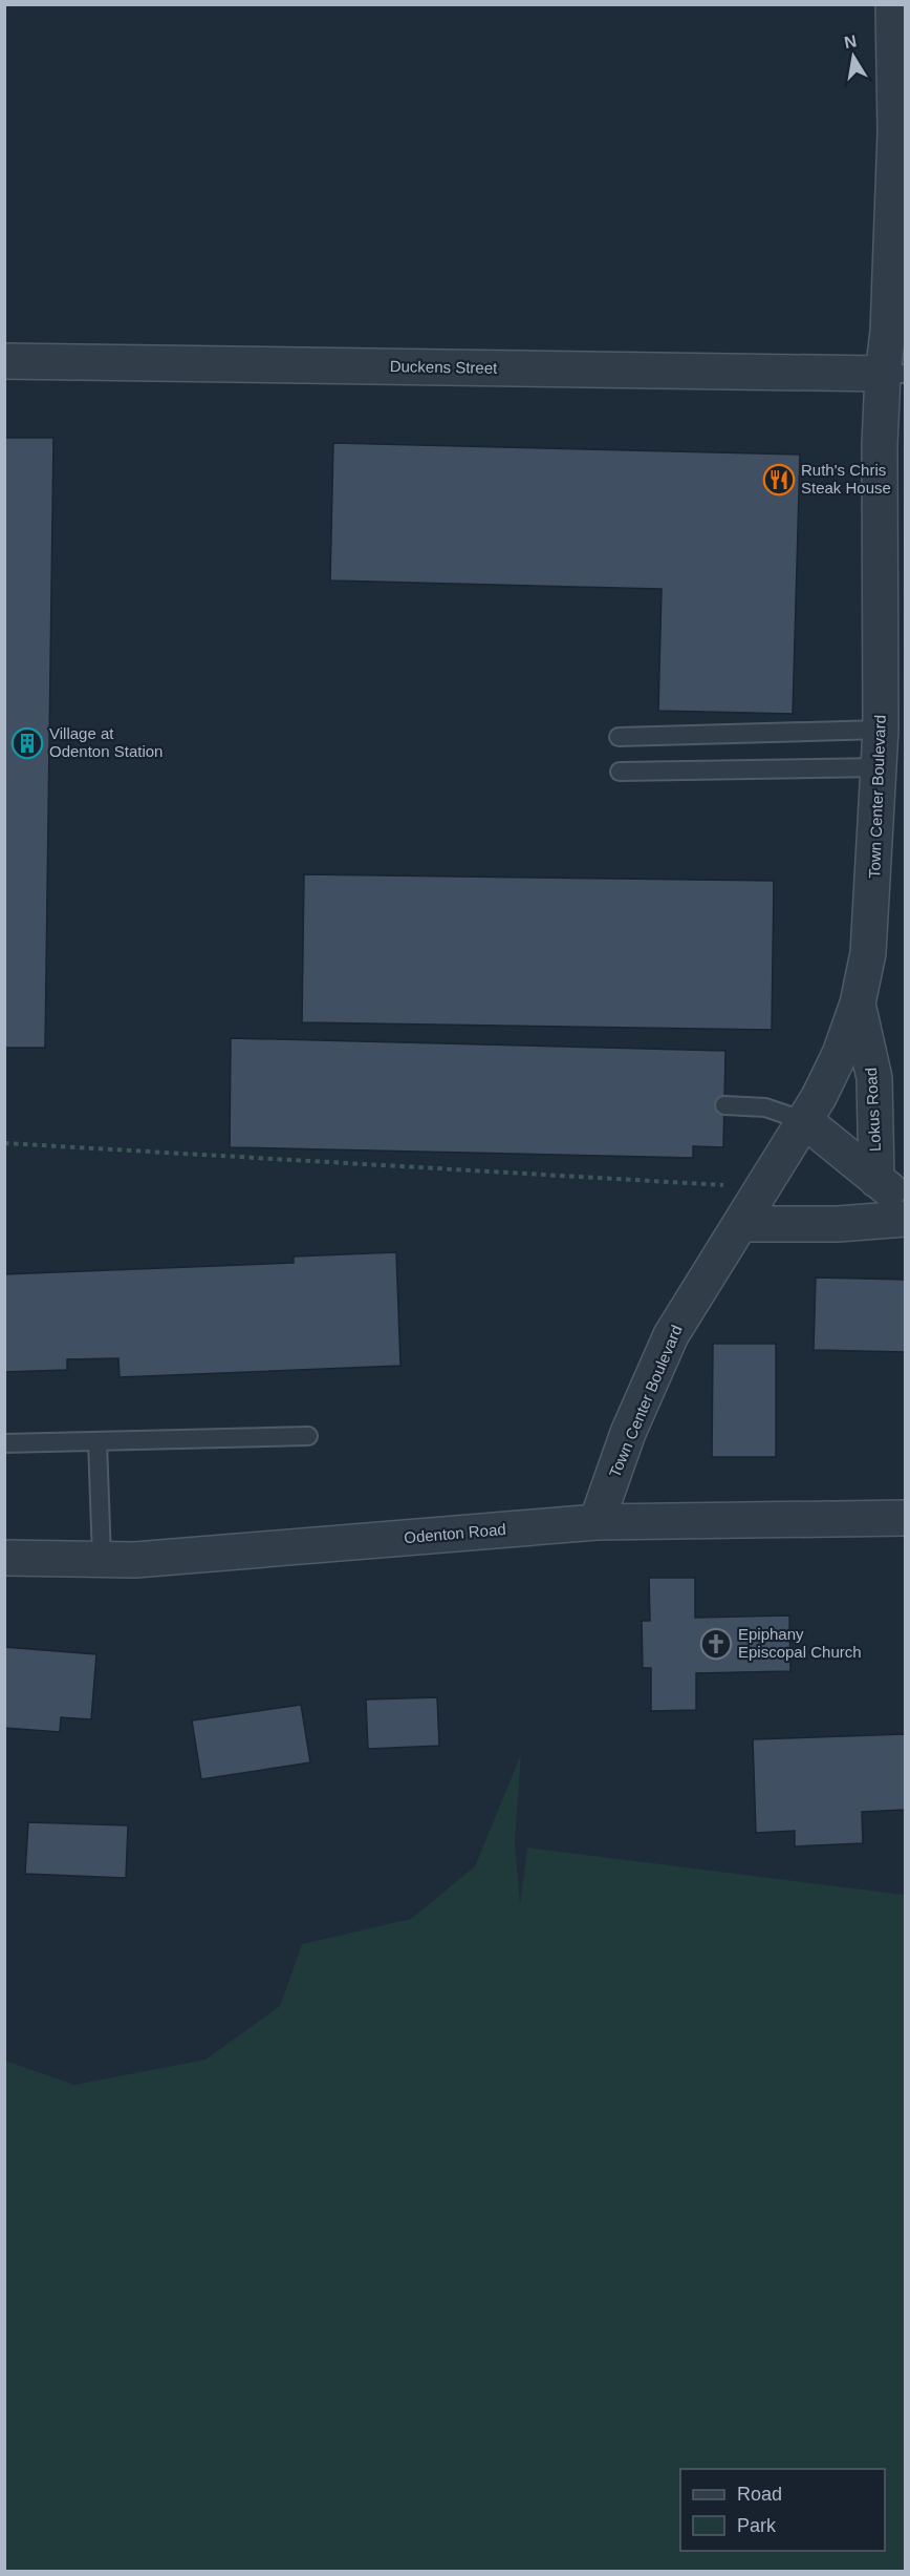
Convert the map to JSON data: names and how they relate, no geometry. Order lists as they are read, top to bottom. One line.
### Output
{"streets":{"street":["Duckens Street","Town Center Boulevard","Lokus Road","Odenton Road"]},"crossings":[["Duckens Street","Town Center Boulevard"],["Town Center Boulevard","Lokus Road"],["Town Center Boulevard","Odenton Road"]],"places":{"restaurant":["Ruth's Chris Steak House"],"building":["Village at Odenton Station"],"church":["Epiphany Episcopal Church"]},"legend":["Road","Park"],"north":"top"}
